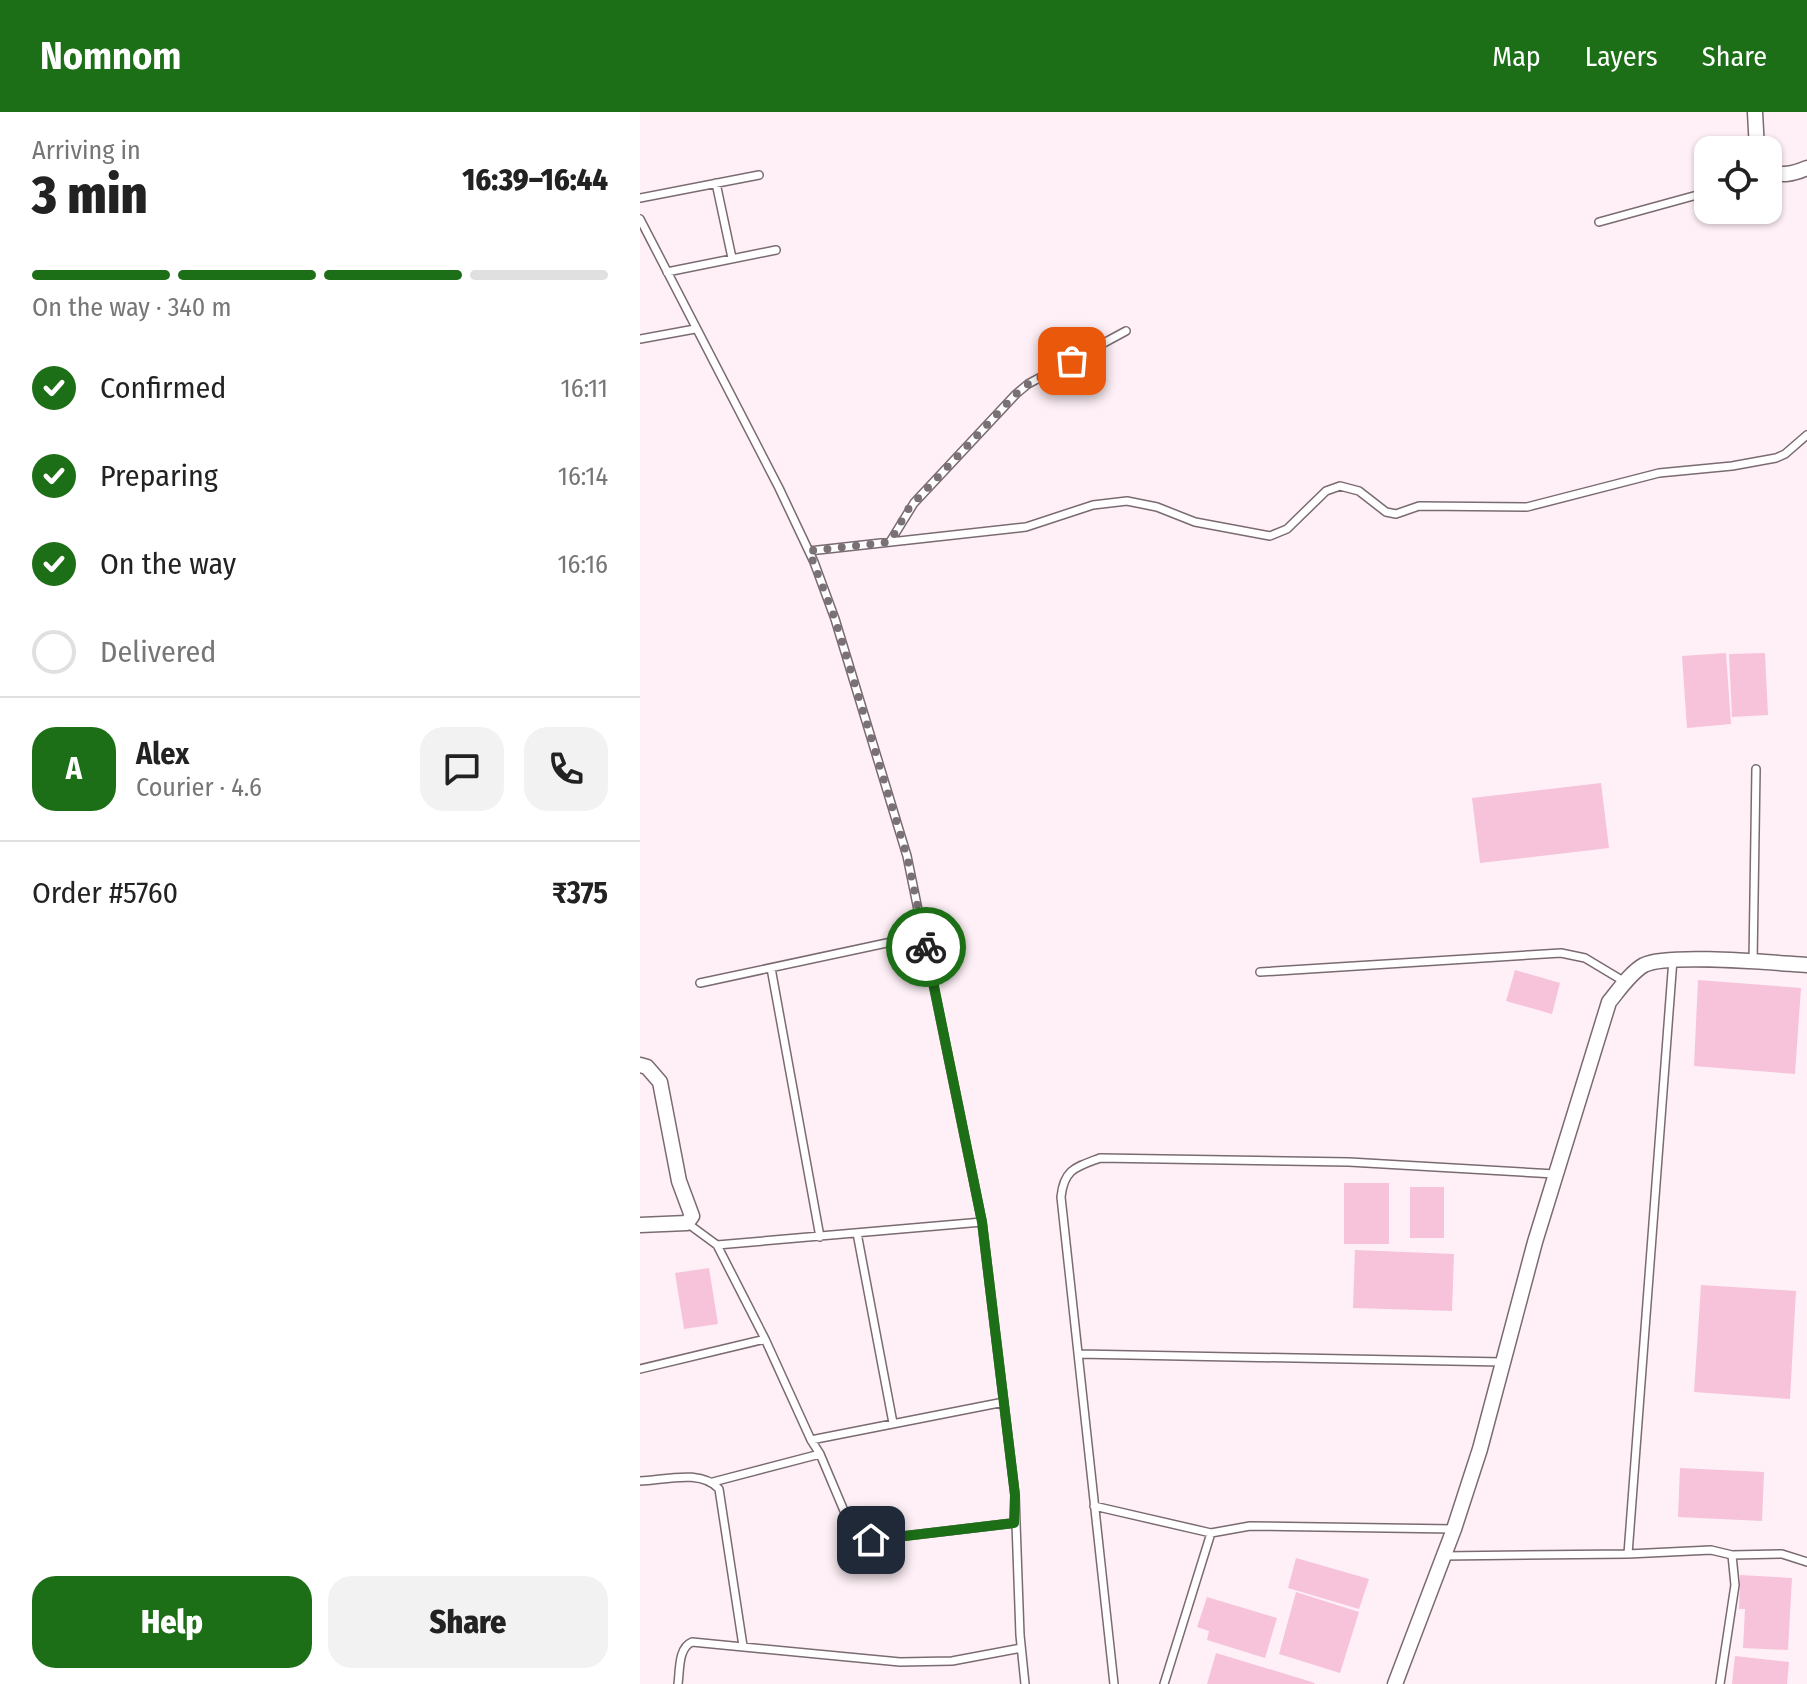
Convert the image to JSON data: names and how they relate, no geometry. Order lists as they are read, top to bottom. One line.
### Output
{"page":{"header":"Nomnom","nav":["Map","Layers","Share"],"heading":["3 min","Arriving in","16:39–16:44"],"panel":["Alex","Courier · 4.6","Order #5760","₹375"],"bar":"On the way · 340 m","list":[["Confirmed","16:11"],["Preparing","16:14"],["On the way","16:16"],"Delivered"],"round":"A","buttons":["Help","Share"]}}
